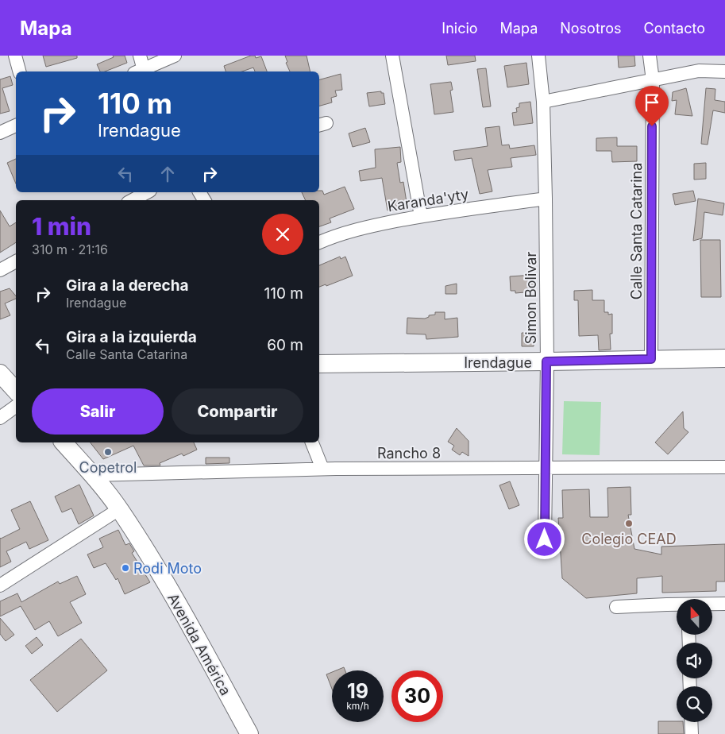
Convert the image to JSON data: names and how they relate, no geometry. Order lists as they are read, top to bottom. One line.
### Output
{"streets":{"street":["Karanda'yty","Calle Santa Catarina","Simon Bolivar","Irendague","Rancho 8","Avenida América"]},"crossings":[["Karanda'yty","Simon Bolivar"],["Calle Santa Catarina","Irendague"],["Simon Bolivar","Irendague"],["Simon Bolivar","Rancho 8"],["Rancho 8","Avenida América"]],"places":["Copetrol","Colegio CEAD","Rodi Moto"],"north":"top","page":{"header":"Mapa","nav":["Inicio","Mapa","Nosotros","Contacto"],"turn":["110 m","Irendague"],"heading":["1 min","310 m · 21:16"],"list":[{"name":"Gira a la derecha","note":"Irendague","value":"110 m"},{"name":"Gira a la izquierda","note":"Calle Santa Catarina","value":"60 m"}],"buttons":["Salir","Compartir"],"speed":"19 km/h","limit":"30"}}
